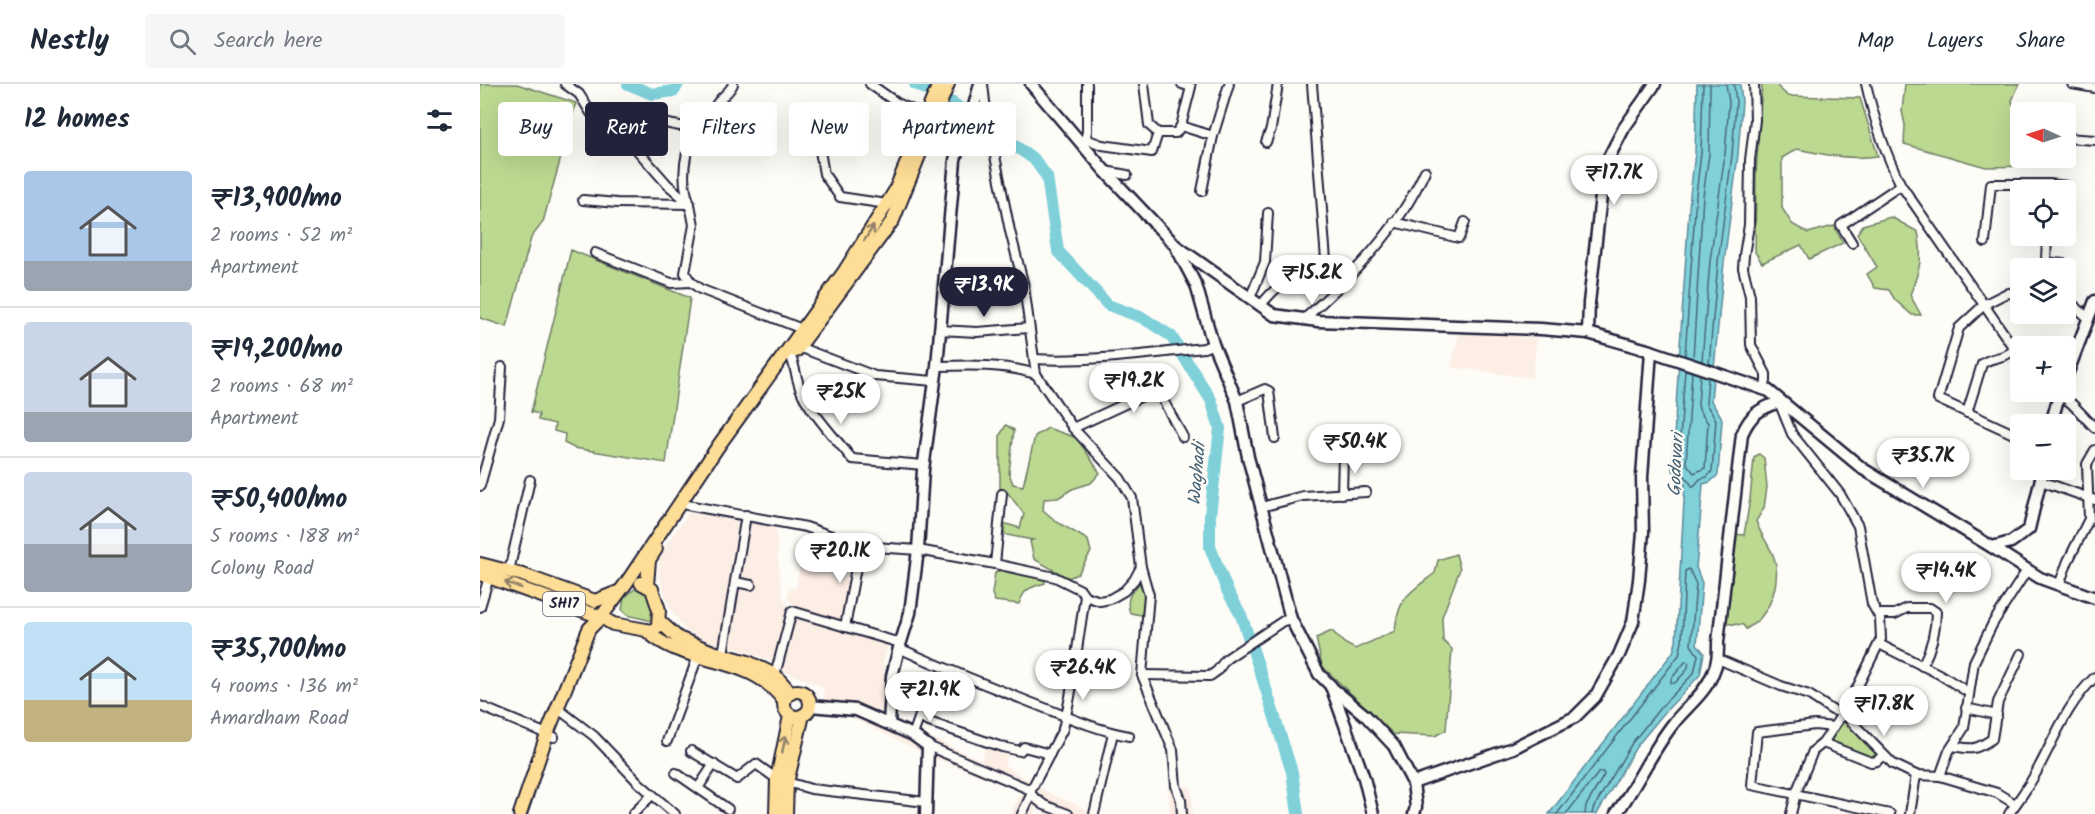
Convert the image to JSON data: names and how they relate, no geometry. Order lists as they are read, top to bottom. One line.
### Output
{"streets":{"main road":["SH17"]},"water":["Godavari","Waghadi"],"north":"left","page":{"header":"Nestly","search":"Search here","nav":["Map","Layers","Share"],"heading":"12 homes","map_buttons":["+","−"],"chip":["Buy","Rent","Filters","New","Apartment"],"price":["₹17.7K","₹15.2K","₹13.9K","₹19.2K","₹25K","₹50.4K","₹35.7K","₹20.1K","₹14.4K","₹26.4K","₹21.9K","₹17.8K"],"list":[{"name":"₹13,900/mo","note":"2 rooms · 52 m² · Apartment"},{"name":"₹19,200/mo","note":"2 rooms · 68 m² · Apartment"},{"name":"₹50,400/mo","note":"5 rooms · 188 m² · Colony Road"},{"name":"₹35,700/mo","note":"4 rooms · 136 m² · Amardham Road"}]}}
